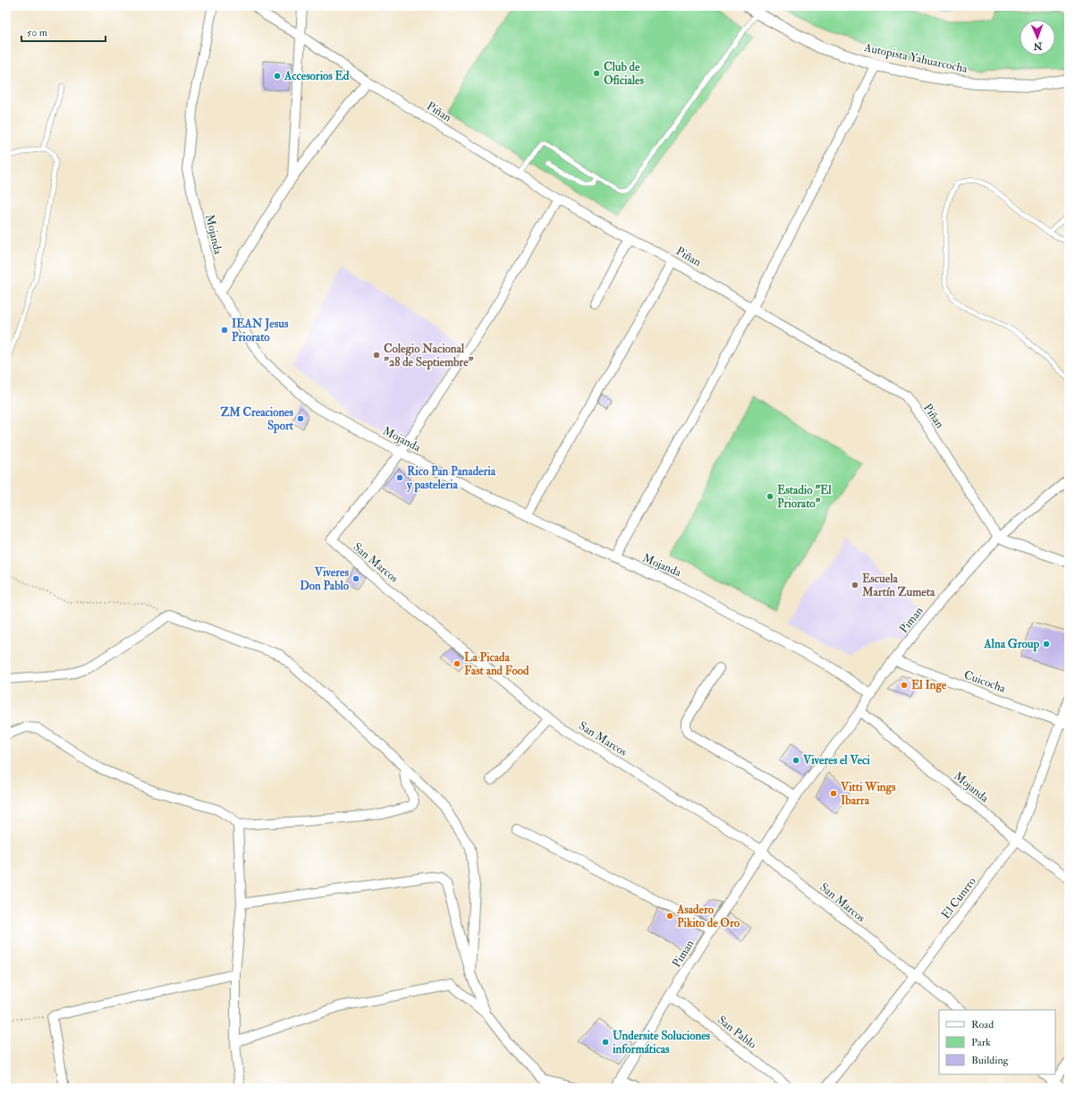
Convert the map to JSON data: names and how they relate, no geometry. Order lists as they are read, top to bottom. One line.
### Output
{"streets":{"street":["Autopista Yahuarcocha","Piñan","Mojanda","San Marcos","Piman","Cuicocha","El Cunrro","San Pablo"]},"crossings":[["Piñan","Piman"],["Mojanda","San Marcos"],["Mojanda","Piman"],["Mojanda","El Cunrro"],["San Marcos","Piman"],["San Marcos","El Cunrro"],["Piman","Cuicocha"],["Piman","San Pablo"],["Cuicocha","El Cunrro"]],"places":["Club de Oficiales","Accesorios Ed","IEAN Jesus Priorato","Colegio Nacional \"28 de Septiembre\"","ZM Creaciones Sport","Rico Pan Panaderia y pasteleria","Estadio \"El Priorato\"","Viveres Don Pablo","Escuela Martín Zumeta","Alna Group","La Picada Fast and Food","El Inge","Viveres el Veci","Vitti Wings Ibarra","Asadero Pikito de Oro","Undersite Soluciones informáticas"],"legend":["Road","Park","Building"],"scale_bar":"50 m","north":"bottom"}
